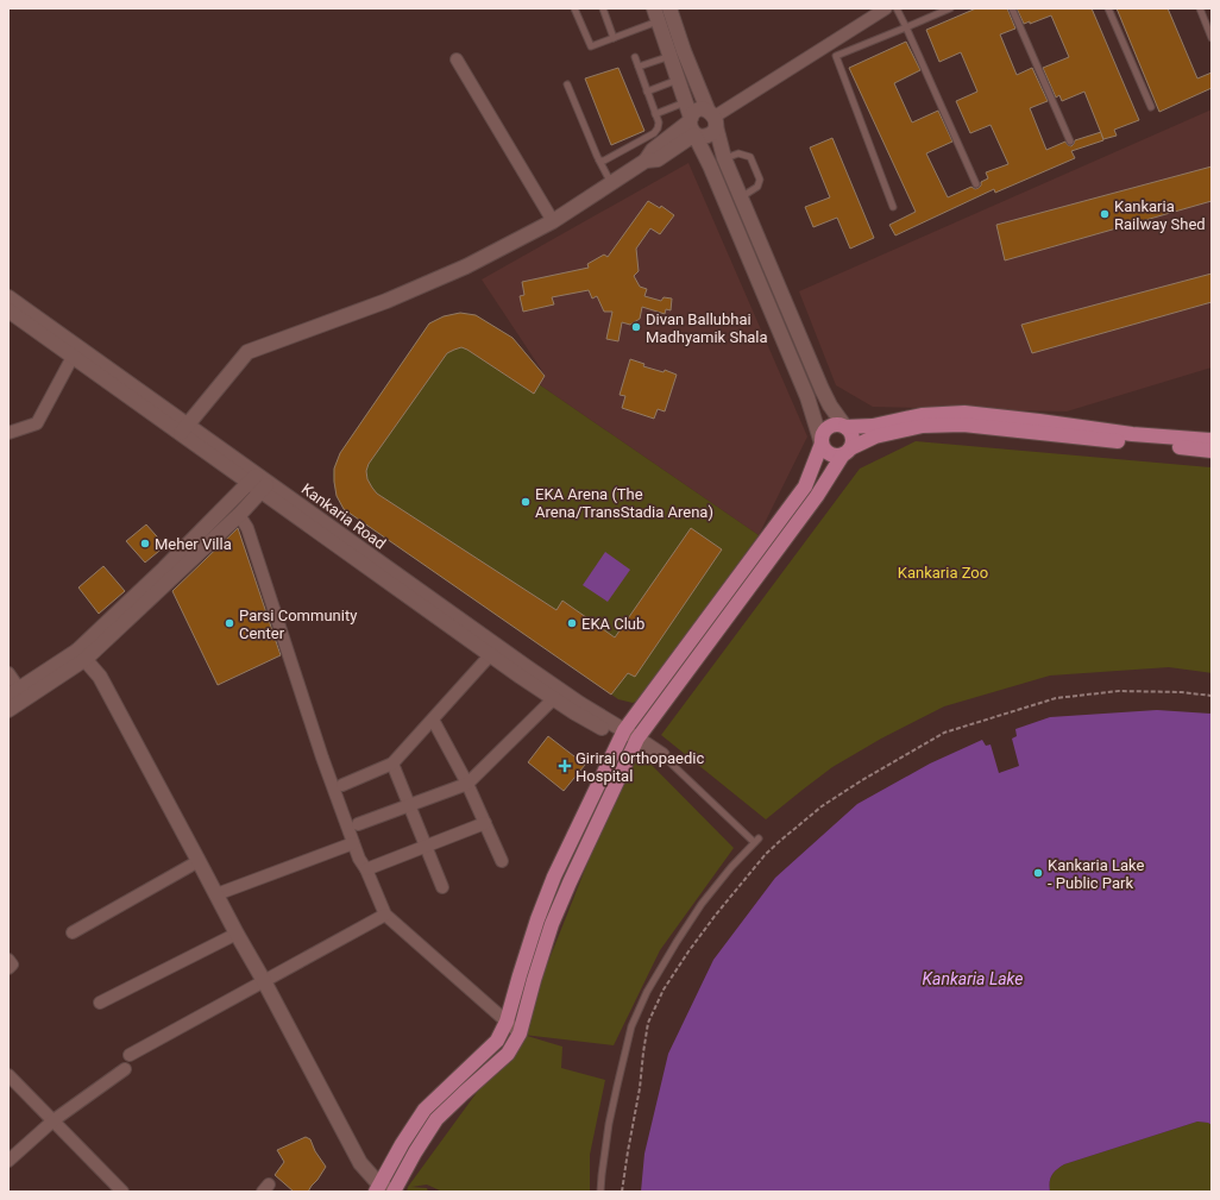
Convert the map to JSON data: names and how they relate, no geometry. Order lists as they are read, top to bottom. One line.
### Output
{"streets":{"main road":["Kankaria Road"]},"water":["Kankaria Lake"],"parks":["Kankaria Zoo"],"places":{"other":["Kankaria Railway Shed","Divan Ballubhai Madhyamik Shala","EKA Arena (The Arena/TransStadia Arena)","Meher Villa","Parsi Community Center","EKA Club","Kankaria Lake - Public Park"],"health":["Giriraj Orthopaedic Hospital"]}}
